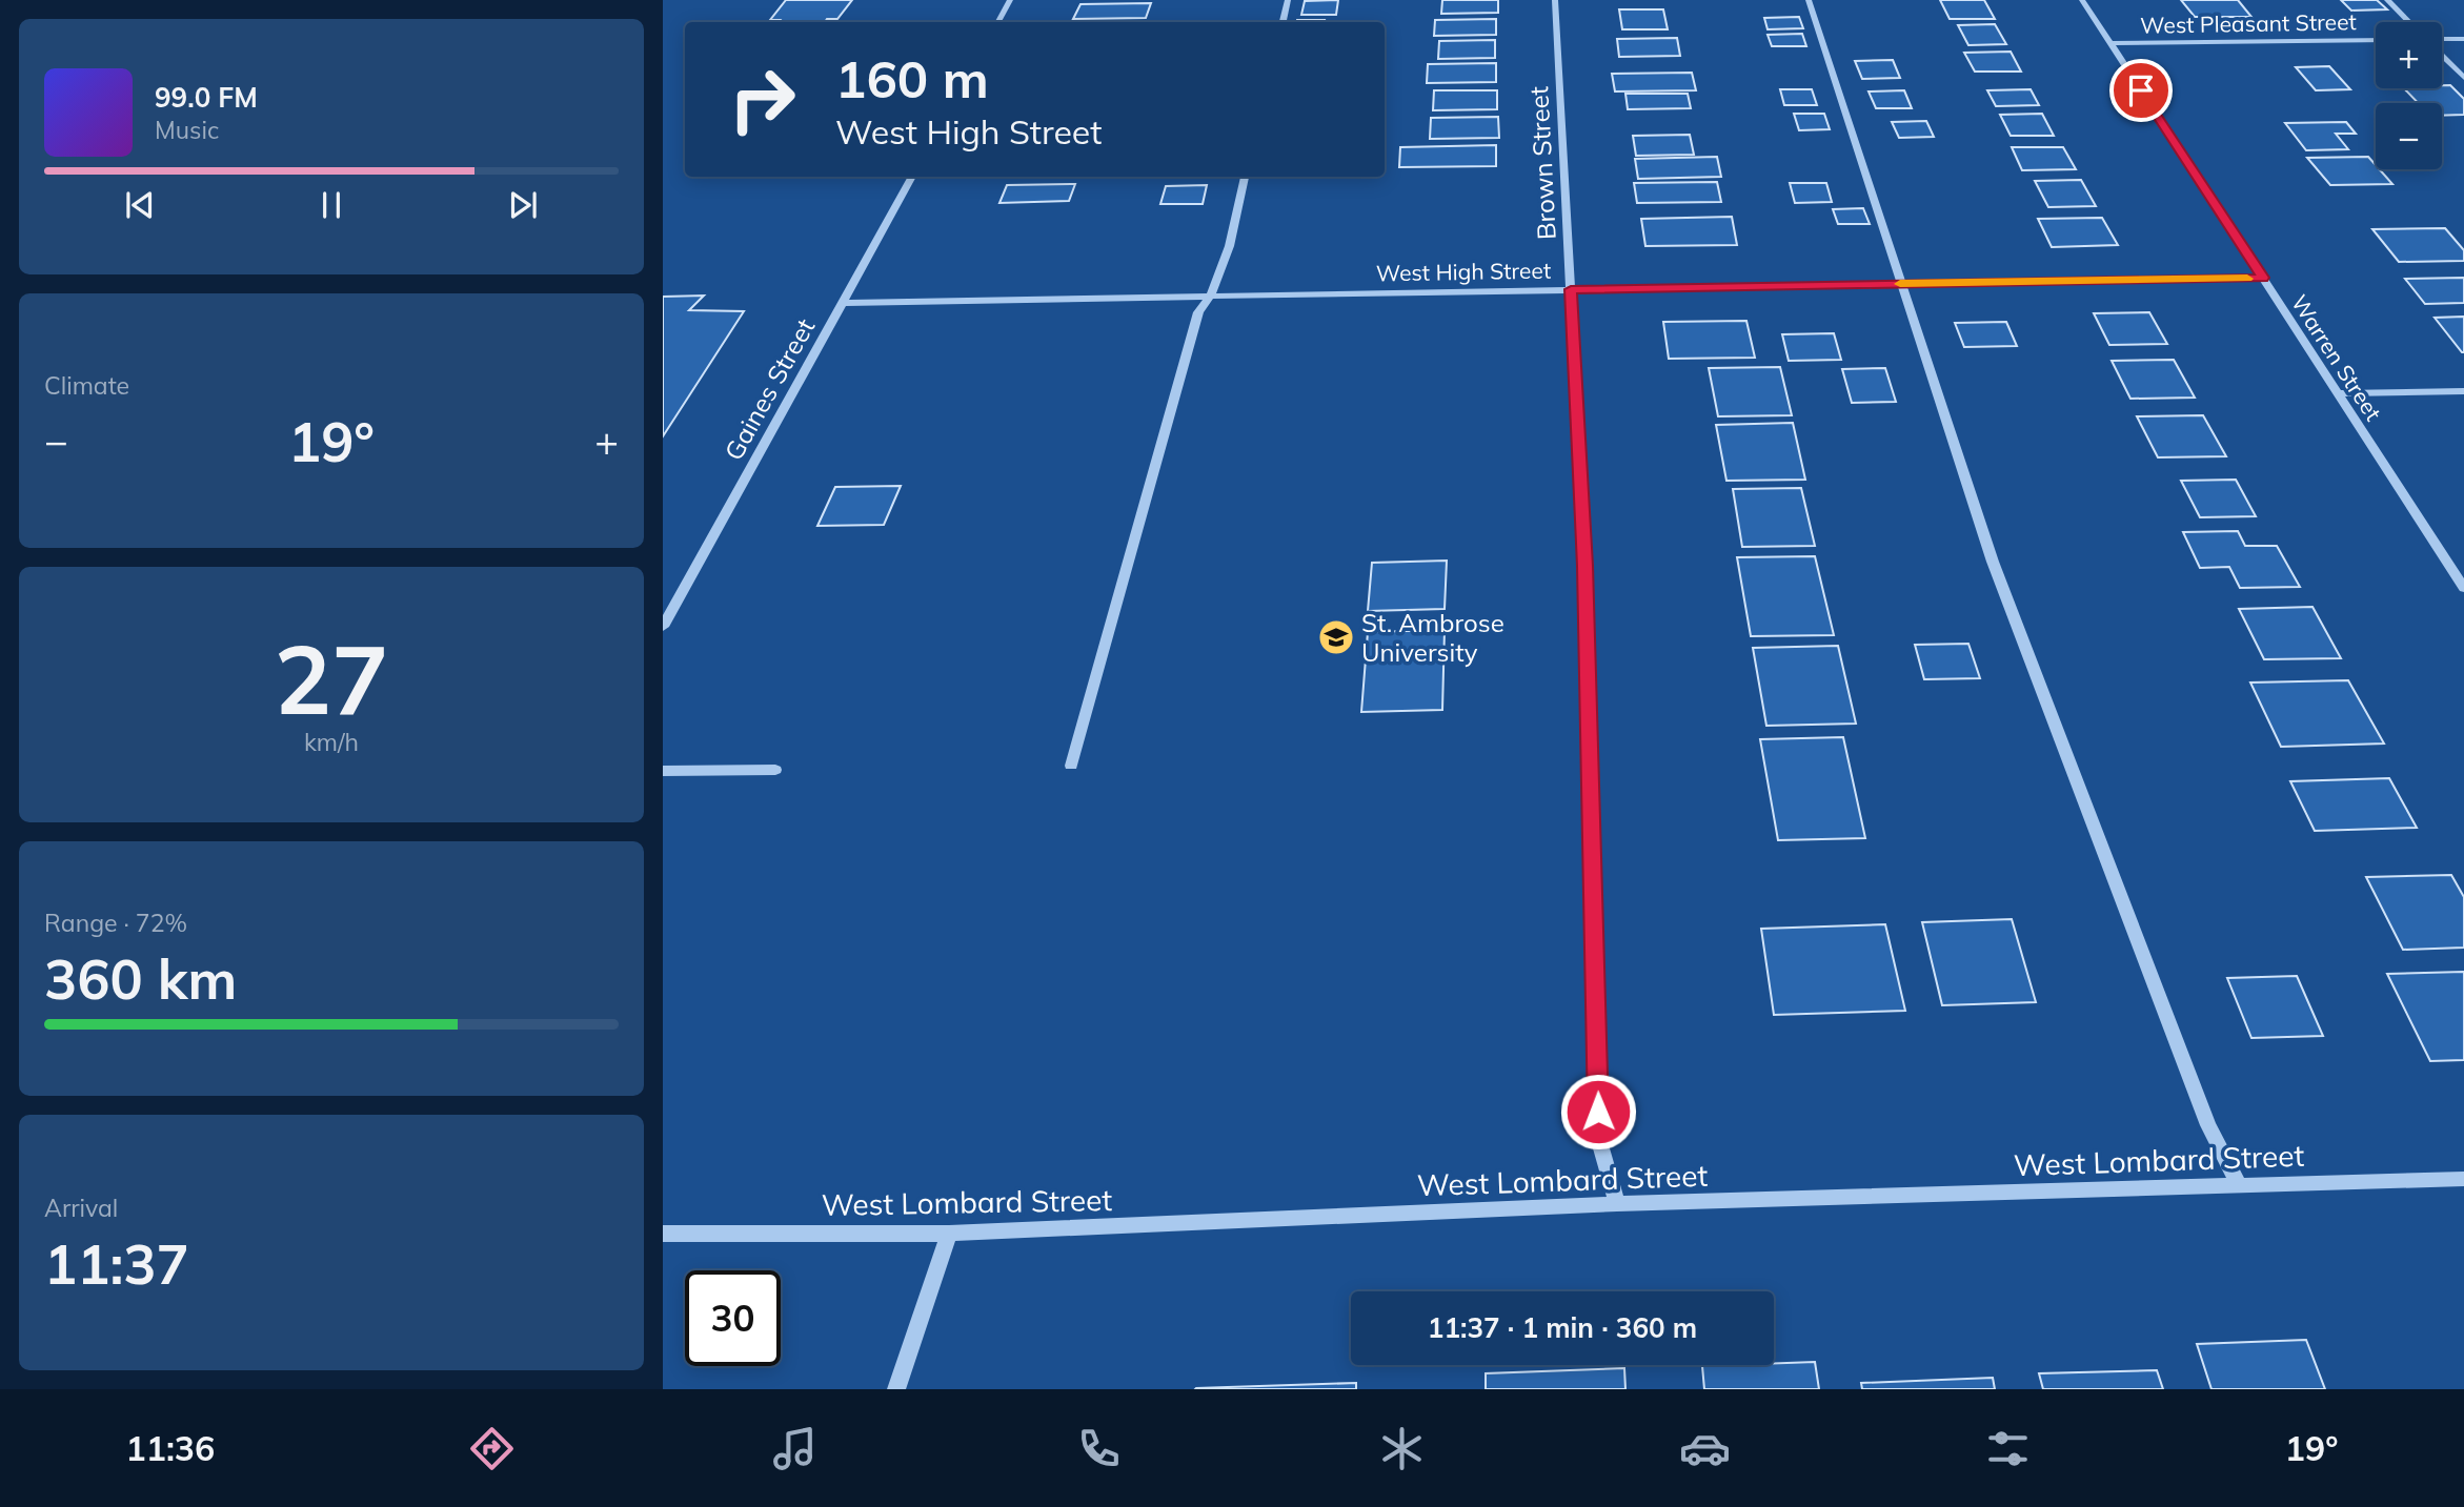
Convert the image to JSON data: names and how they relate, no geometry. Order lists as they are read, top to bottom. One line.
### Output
{"streets":{"street":["West Pleasant Street","Brown Street","West High Street","Warren Street","Gaines Street","West Lombard Street"]},"crossings":[["West Pleasant Street","Warren Street"],["Brown Street","West High Street"],["Brown Street","West Lombard Street"],["West High Street","Warren Street"],["West High Street","Gaines Street"]],"places":{"school or university":["St. Ambrose University"]},"page":{"map_buttons":["+","−"],"turn":["160 m","West High Street"],"song":["99.0 FM","Music"],"tile":["Climate",["27","km/h"],["Range · 72%","360 km"],["Arrival","11:37"]],"heat":["−","19°","+"],"limit":"30","trip":"11:37 · 1 min · 360 m","tabs":["11:36","19°"]}}
